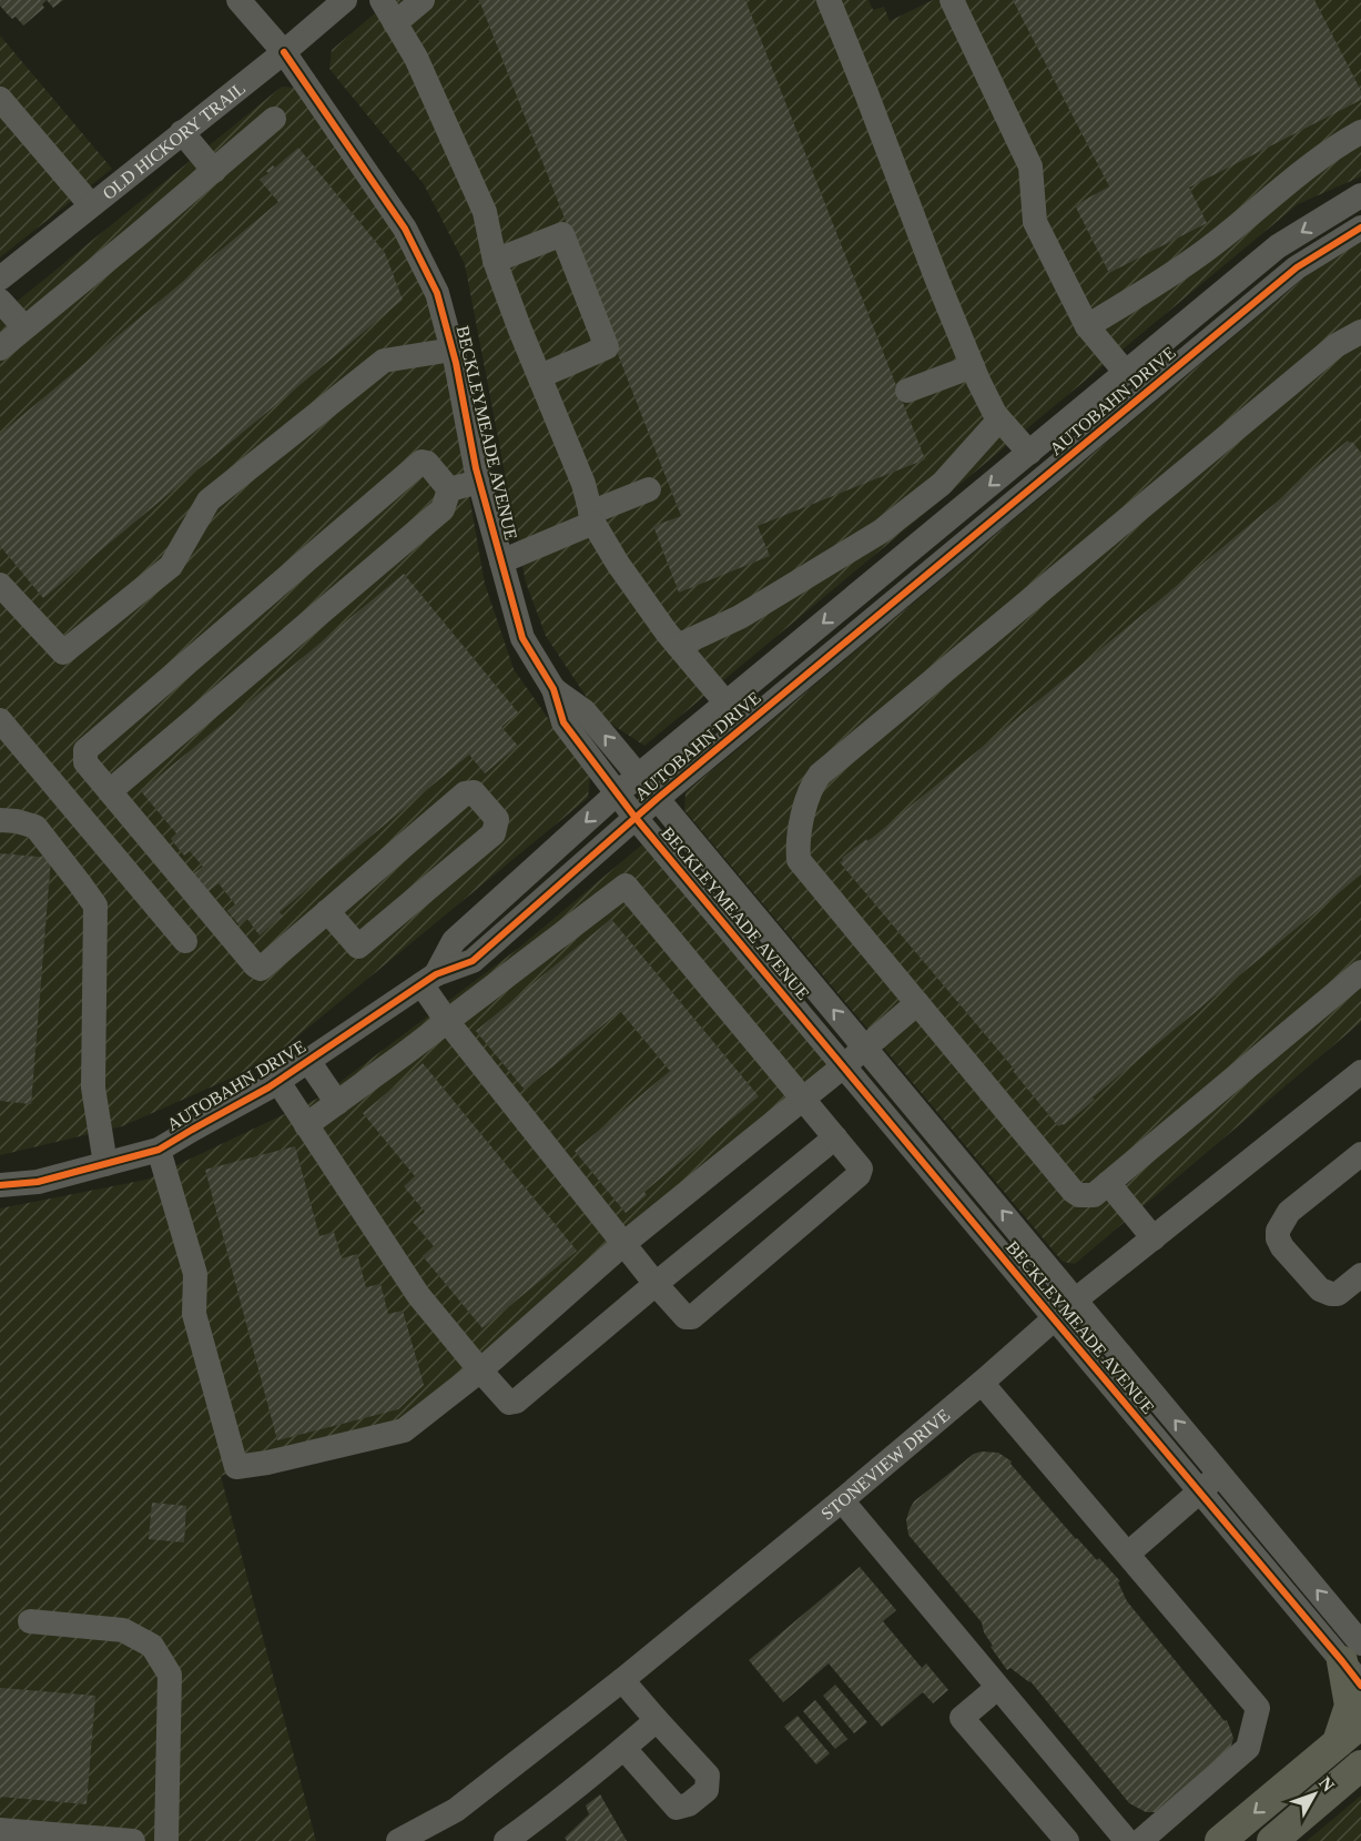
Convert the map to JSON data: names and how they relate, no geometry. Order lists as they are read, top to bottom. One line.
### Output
{"streets":{"street":["OLD HICKORY TRAIL","AUTOBAHN DRIVE","BECKLEYMEADE AVENUE","STONEVIEW DRIVE"]},"crossings":[["OLD HICKORY TRAIL","BECKLEYMEADE AVENUE"],["AUTOBAHN DRIVE","BECKLEYMEADE AVENUE"],["BECKLEYMEADE AVENUE","STONEVIEW DRIVE"]],"north":"top right"}
